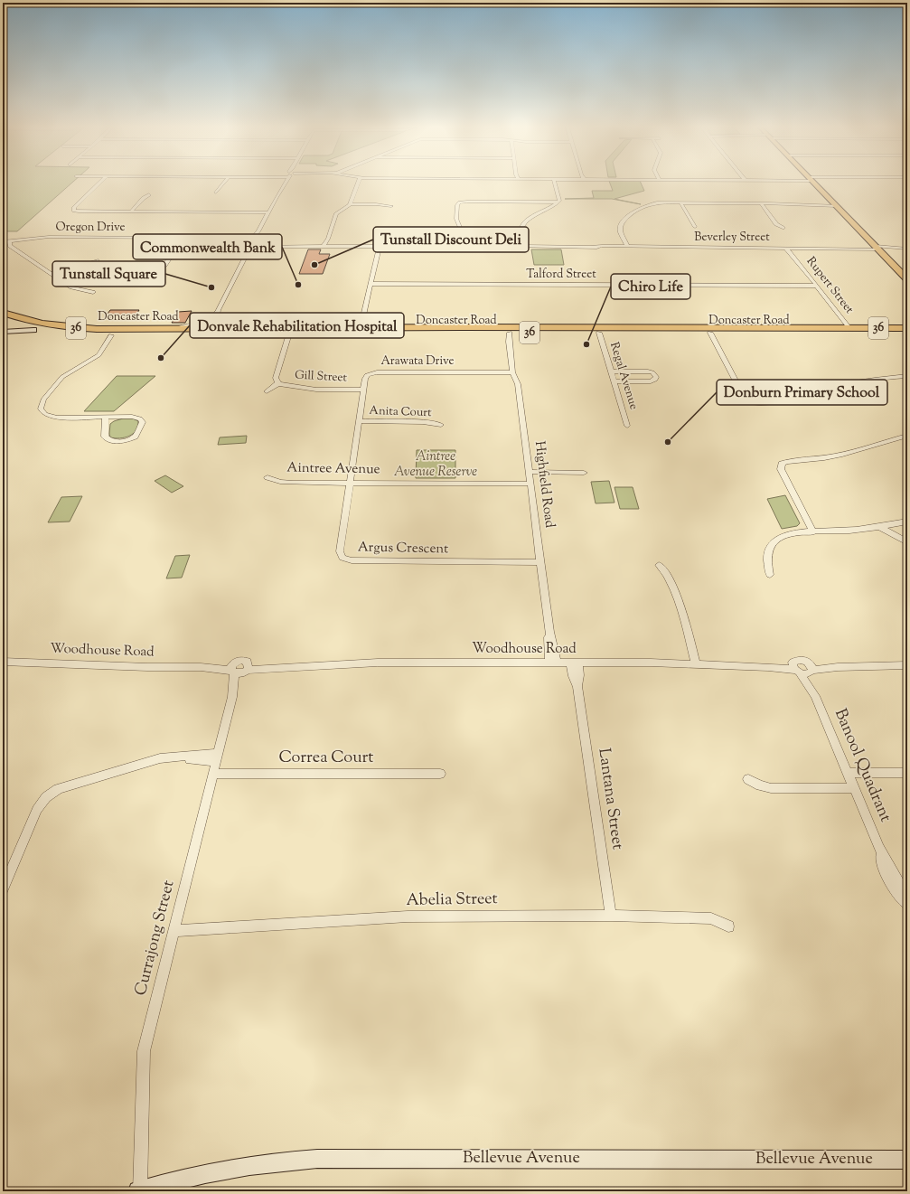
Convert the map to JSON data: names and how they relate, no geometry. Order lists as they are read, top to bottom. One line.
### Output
{"streets":{"main road":["Doncaster Road","36"],"street":["Oregon Drive","Beverley Street","Talford Street","Rupert Street","Arawata Drive","Regal Avenue","Gill Street","Anita Court","Aintree Avenue","Highfield Road","Argus Crescent","Woodhouse Road","Correa Court","Banool Quadrant","Lantana Street","Abelia Street","Currajong Street","Bellevue Avenue"]},"crossings":[["Oregon Drive","Beverley Street"],["Beverley Street","Rupert Street"],["Talford Street","Rupert Street"],["Rupert Street","Doncaster Road"],["Doncaster Road","36"],["Doncaster Road","Regal Avenue"],["Doncaster Road","Highfield Road"],["Arawata Drive","Gill Street"],["Arawata Drive","Anita Court"],["Arawata Drive","Aintree Avenue"],["Arawata Drive","Highfield Road"],["Arawata Drive","Argus Crescent"],["Aintree Avenue","Highfield Road"],["Aintree Avenue","Argus Crescent"],["Highfield Road","Argus Crescent"],["Highfield Road","Woodhouse Road"],["Woodhouse Road","Banool Quadrant"],["Woodhouse Road","Lantana Street"],["Woodhouse Road","Currajong Street"],["Correa Court","Currajong Street"],["Lantana Street","Abelia Street"],["Abelia Street","Currajong Street"],["Currajong Street","Bellevue Avenue"]],"parks":["Aintree Avenue Reserve"],"places":["Tunstall Discount Deli","Commonwealth Bank","Tunstall Square","Chiro Life","Donvale Rehabilitation Hospital","Donburn Primary School"]}
